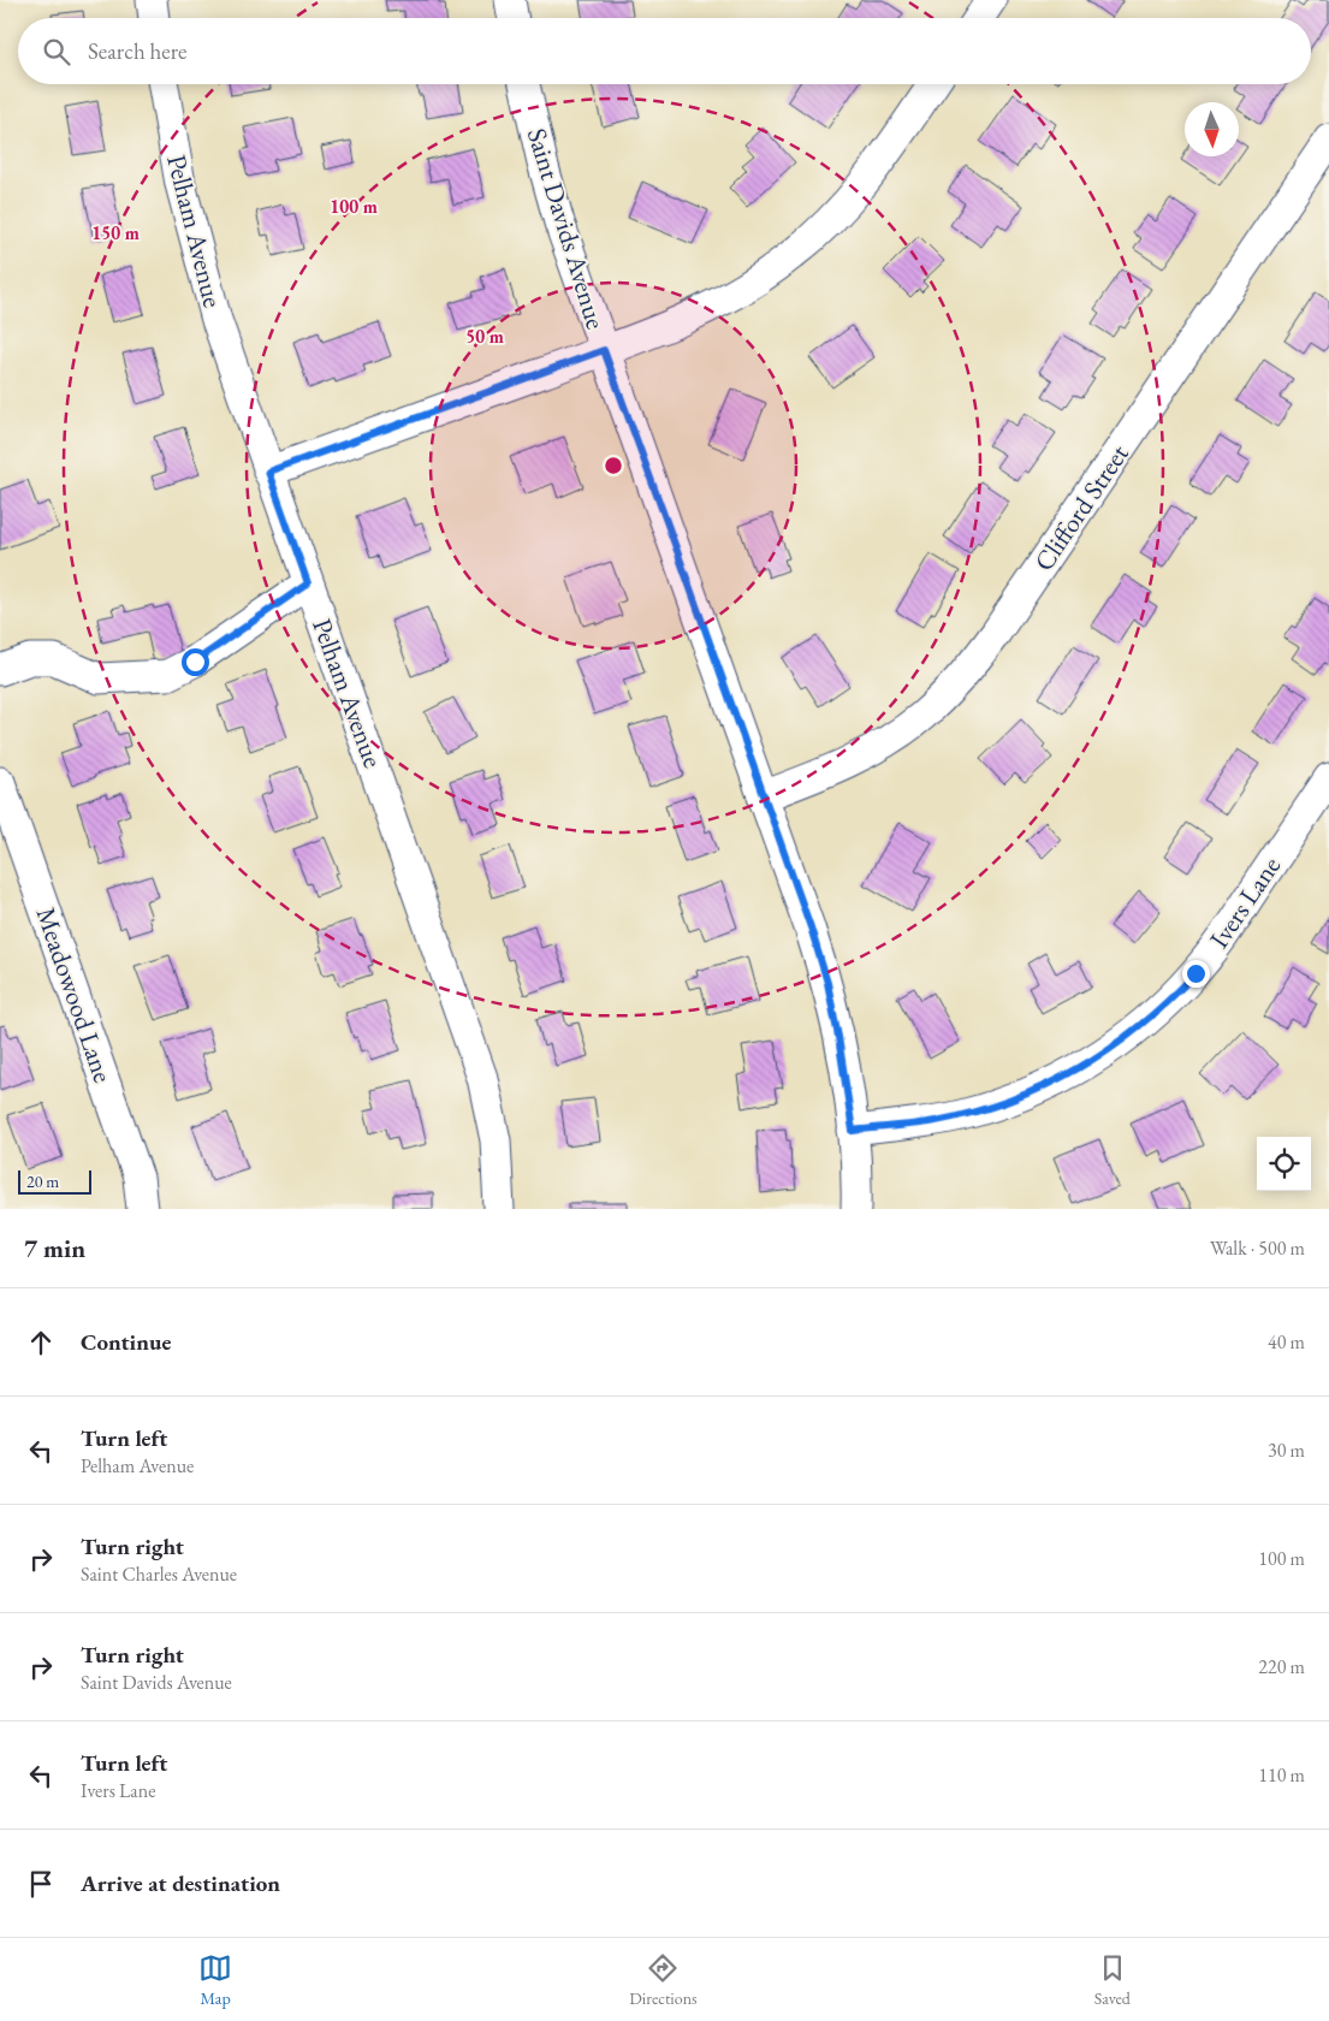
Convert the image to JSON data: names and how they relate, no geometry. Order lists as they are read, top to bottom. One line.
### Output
{"streets":{"street":["Saint Davids Avenue","Pelham Avenue","Clifford Street","Ivers Lane","Meadowood Lane"]},"crossings":[["Saint Davids Avenue","Clifford Street"],["Saint Davids Avenue","Ivers Lane"]],"scale_bar":"20 m","north":"bottom","page":{"search":"Search here","scale":"20 m","heading":["7 min","Walk · 500 m"],"list":[["Continue","40 m"],["Turn left","Pelham Avenue","30 m"],["Turn right","Saint Charles Avenue","100 m"],["Turn right","Saint Davids Avenue","220 m"],["Turn left","Ivers Lane","110 m"],"Arrive at destination"],"nav":["Map","Directions","Saved"]},"rings":["100 m","150 m","50 m"]}
